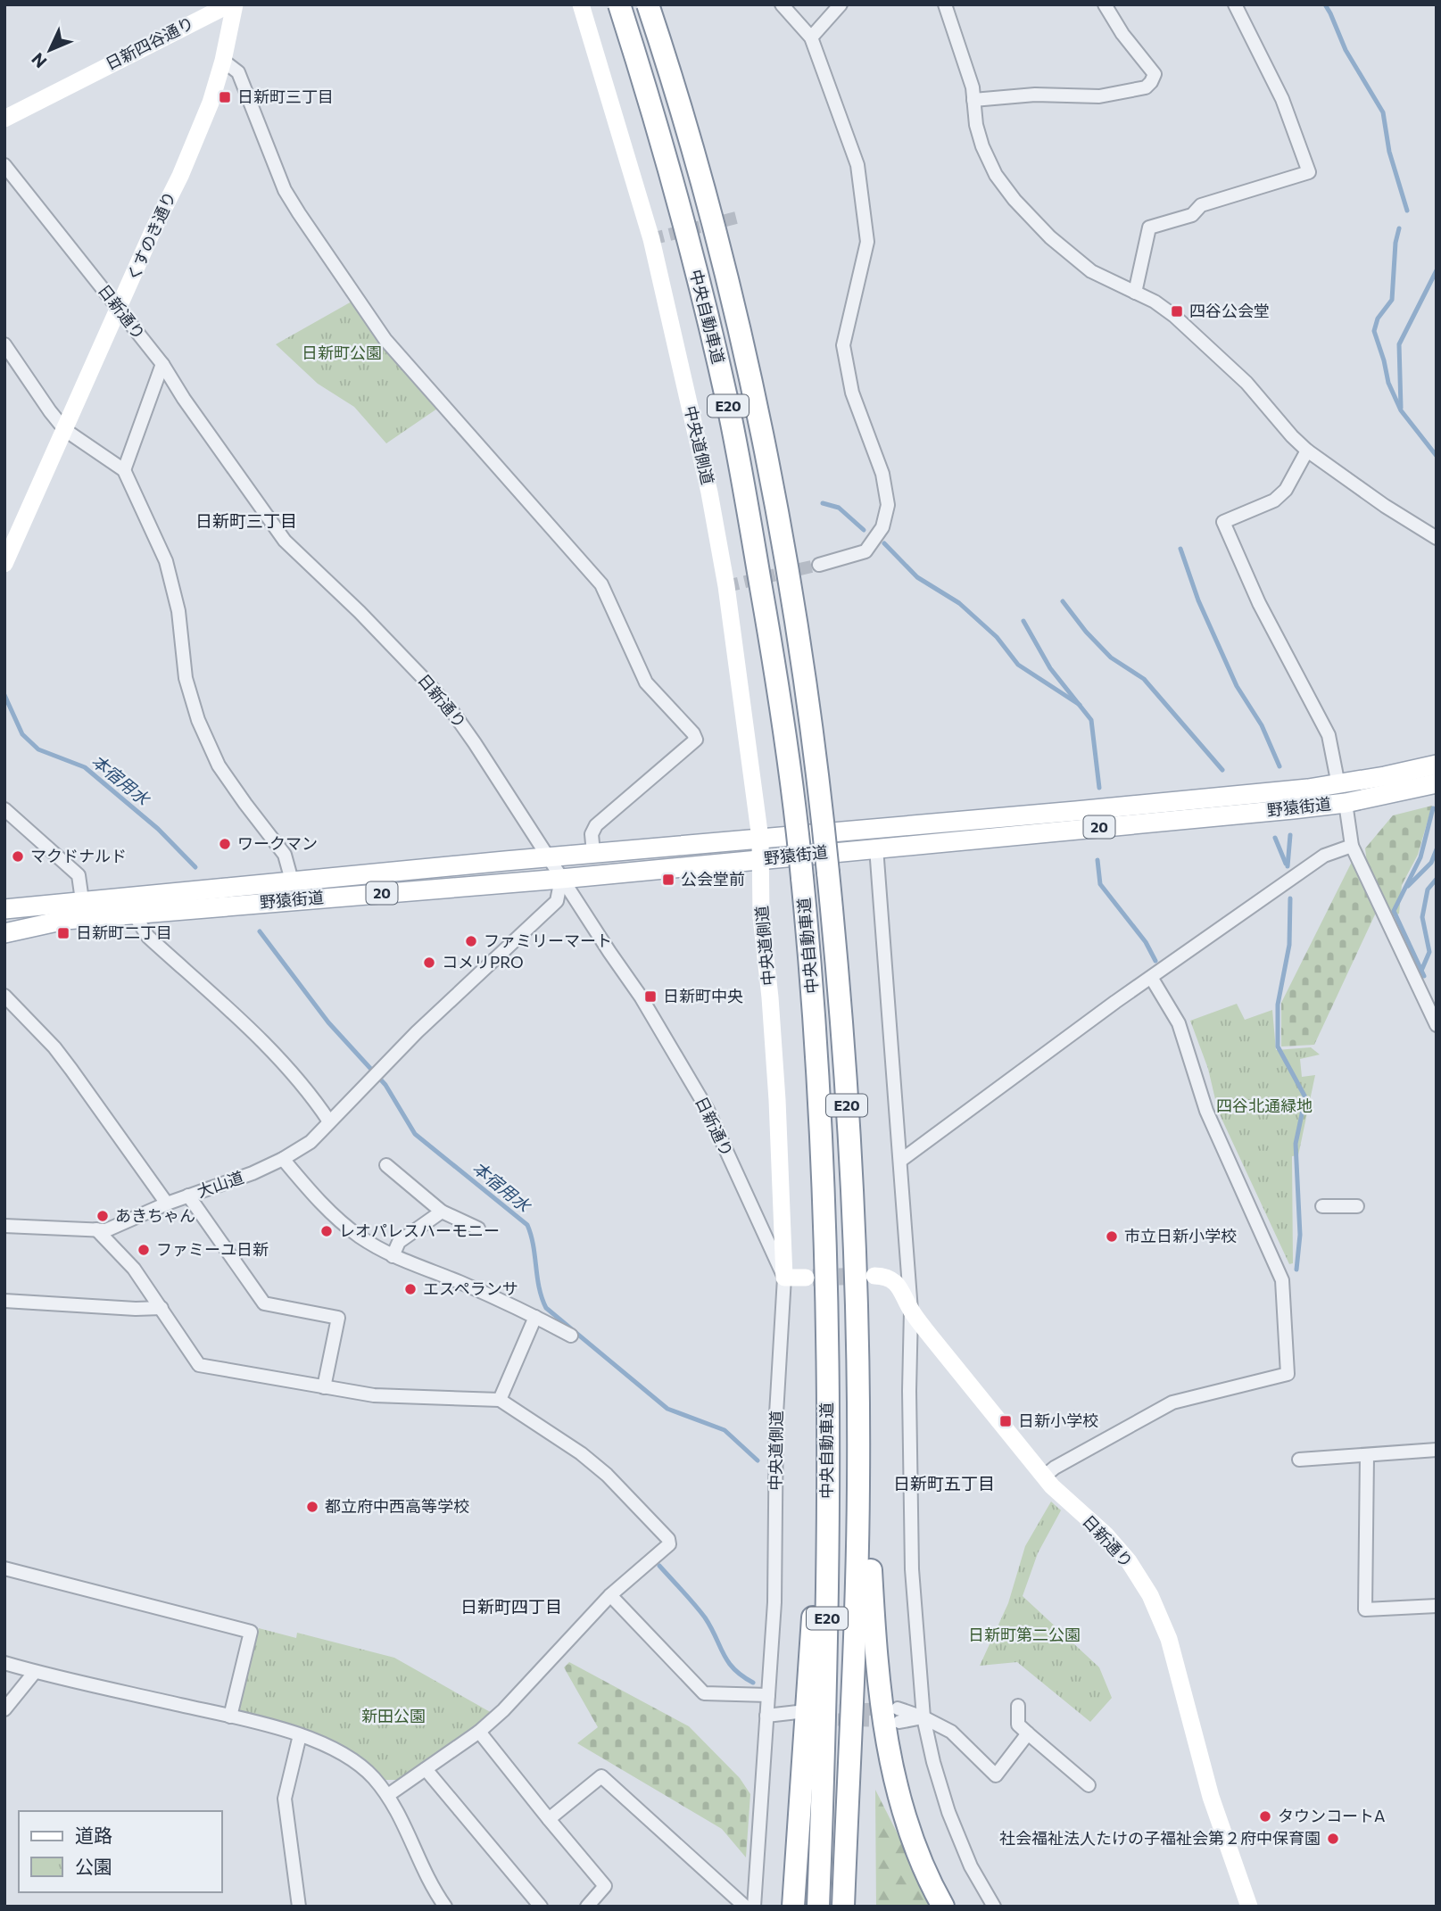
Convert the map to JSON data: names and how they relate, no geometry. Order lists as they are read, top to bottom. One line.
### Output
{"streets":{"highway":["中央自動車道","E20"],"main road":["野猿街道","20"],"street":["日新四谷通り","くすのき通り","日新通り","中央道側道","大山道"]},"crossings":[["日新四谷通り","くすのき通り"],["くすのき通り","日新通り"],["日新通り","中央道側道"],["日新通り","野猿街道"],["日新通り","大山道"],["中央道側道","野猿街道"],["野猿街道","大山道"]],"districts":["日新町三丁目","日新町五丁目","日新町四丁目"],"water":["本宿用水"],"parks":["日新町公園","四谷北通緑地","日新町第二公園","新田公園"],"places":{"transit":["日新町三丁目","四谷公会堂","公会堂前","日新町二丁目","日新町中央","日新小学校"],"other":["ワークマン","マクドナルド","ファミリーマート","コメリPRO","あきちゃん","レオパレスハーモニー","市立日新小学校","ファミーユ日新","エスペランサ","都立府中西高等学校","タウンコートA","社会福祉法人たけの子福祉会第２府中保育園"]},"legend":["道路","公園"],"north":"bottom left"}
